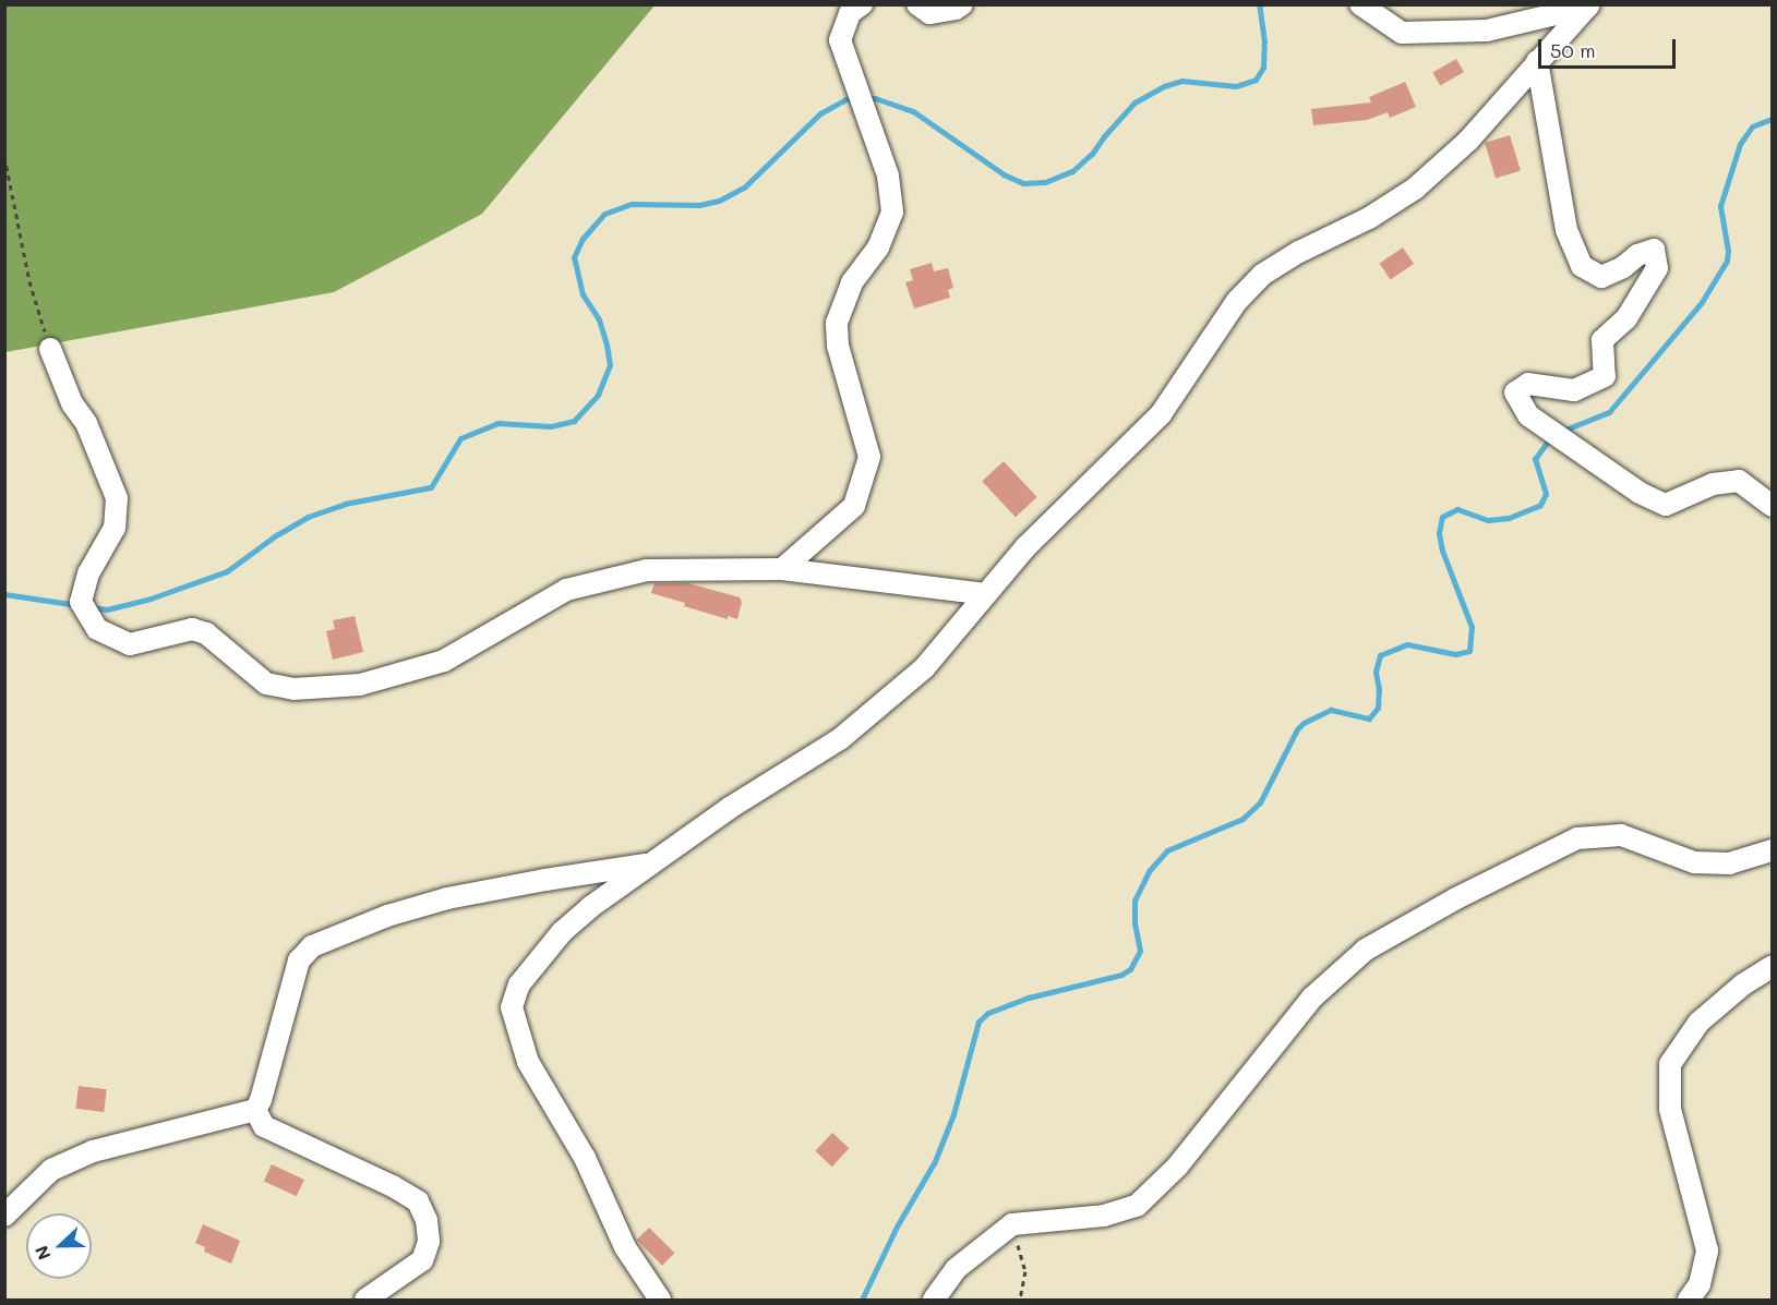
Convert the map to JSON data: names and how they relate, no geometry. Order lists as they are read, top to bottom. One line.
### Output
{"scale_bar":"50 m","north":"left"}
